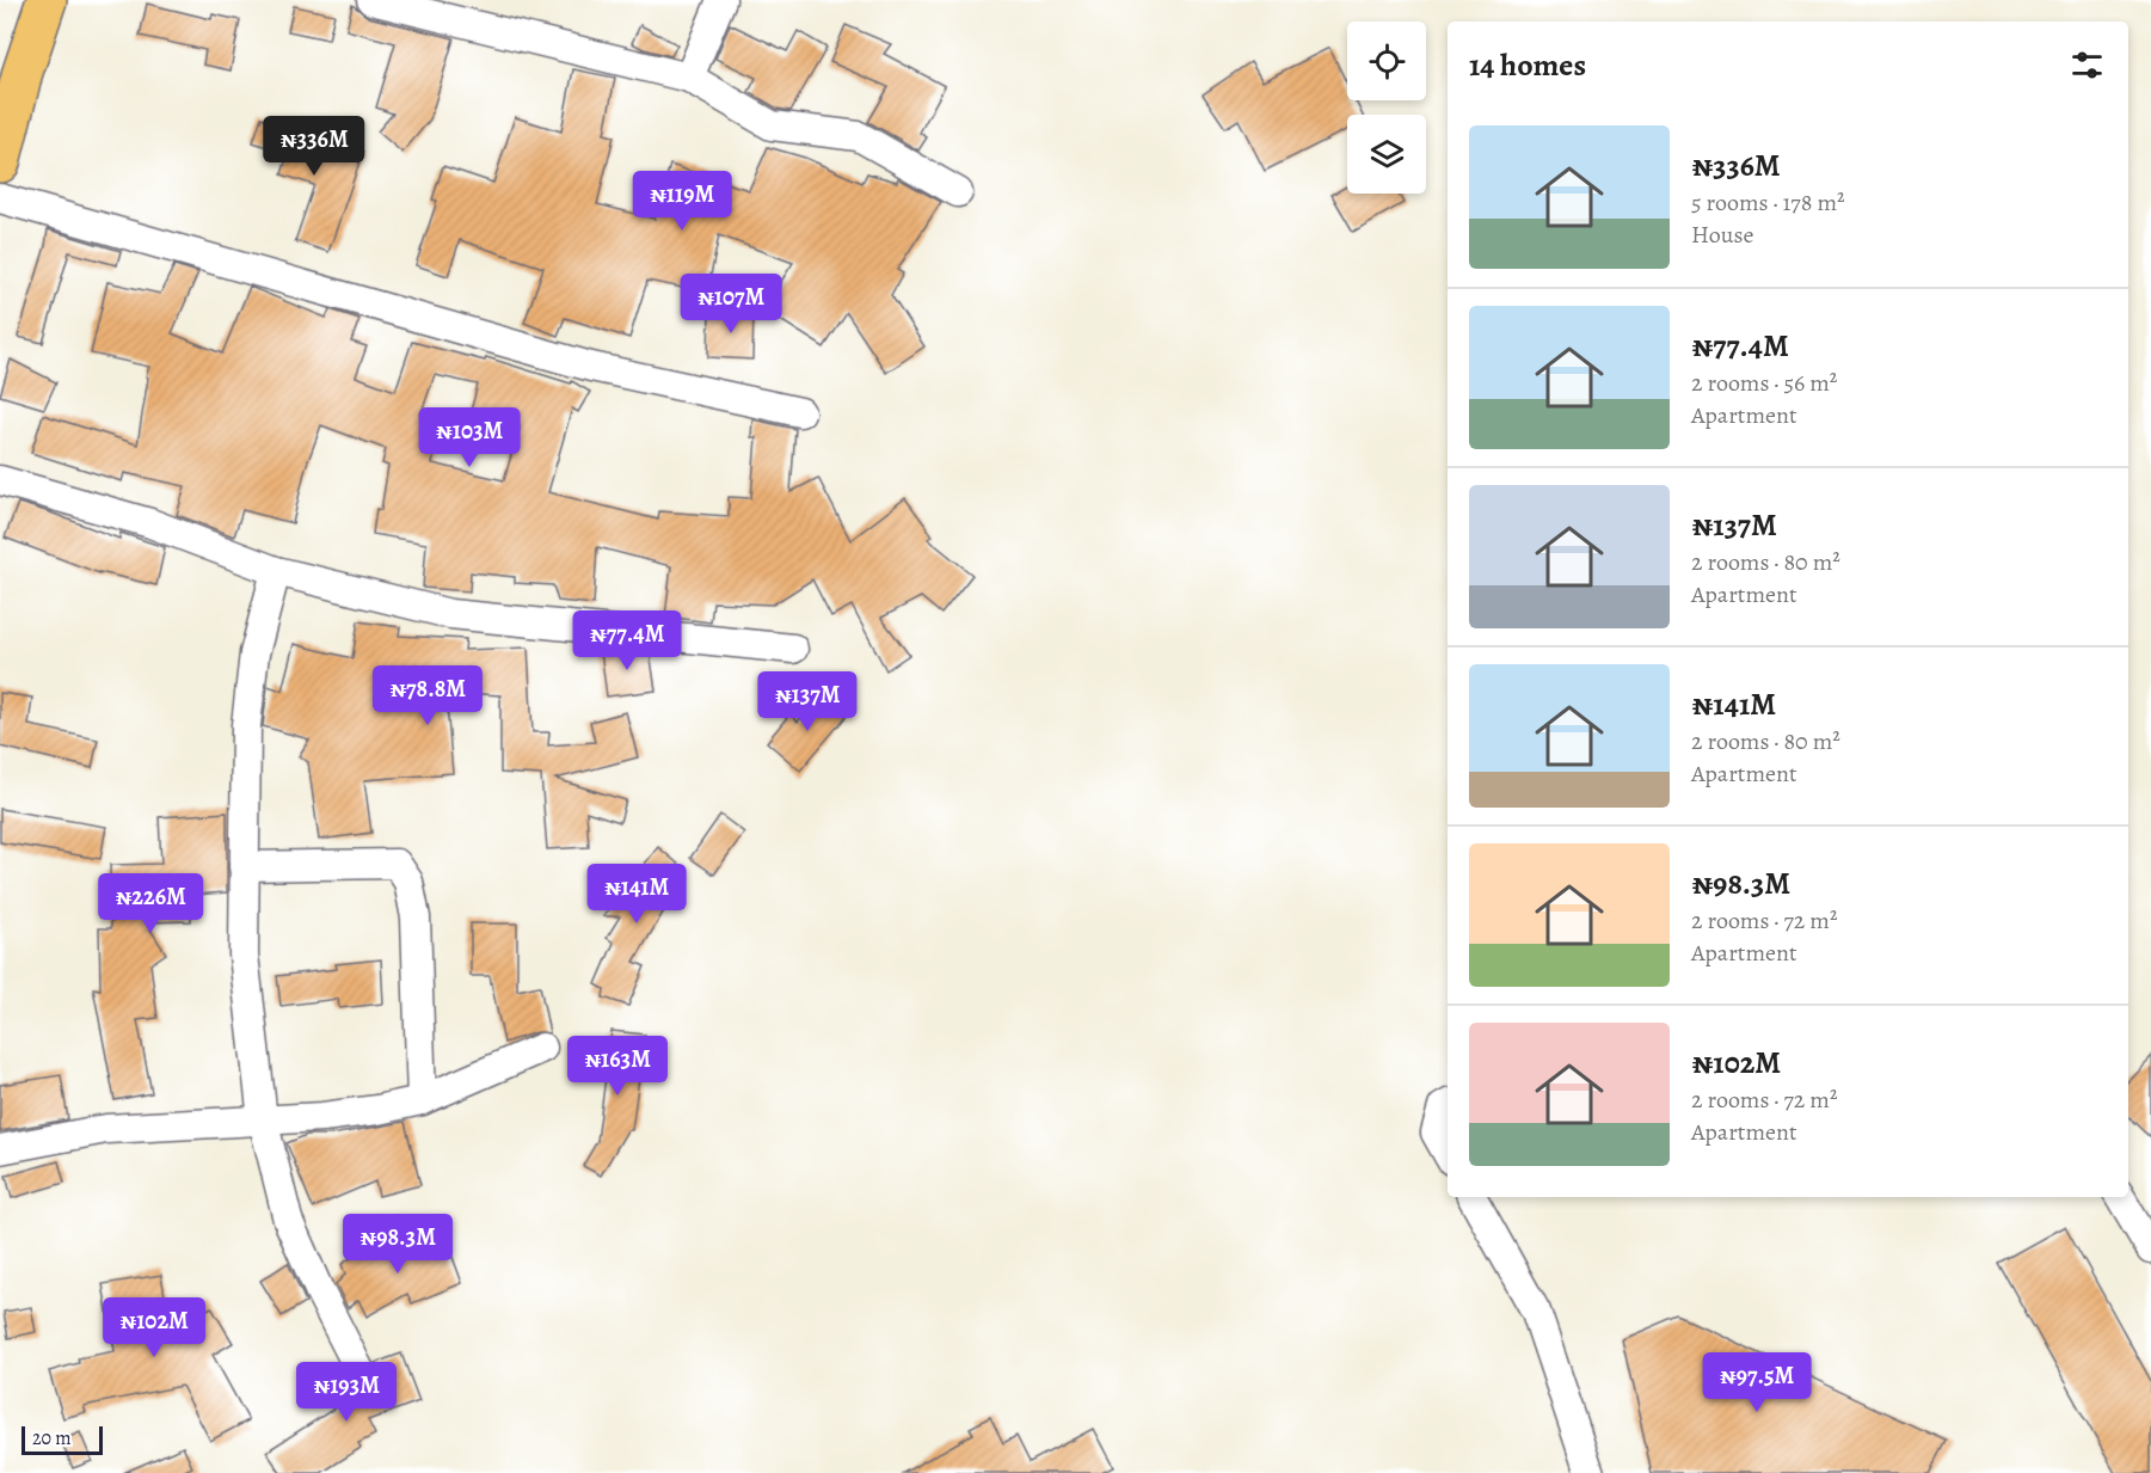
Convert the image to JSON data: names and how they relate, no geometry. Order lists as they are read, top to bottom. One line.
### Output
{"scale_bar":"20 m","page":{"heading":"14 homes","list":[{"name":"₦336M","note":"5 rooms · 178 m² · House"},{"name":"₦77.4M","note":"2 rooms · 56 m² · Apartment"},{"name":"₦137M","note":"2 rooms · 80 m² · Apartment"},{"name":"₦141M","note":"2 rooms · 80 m² · Apartment"},{"name":"₦98.3M","note":"2 rooms · 72 m² · Apartment"},{"name":"₦102M","note":"2 rooms · 72 m² · Apartment"}],"price":["₦336M","₦119M","₦107M","₦103M","₦77.4M","₦78.8M","₦137M","₦141M","₦226M","₦163M","₦98.3M","₦102M","₦97.5M","₦193M"],"scale":"20 m"}}
